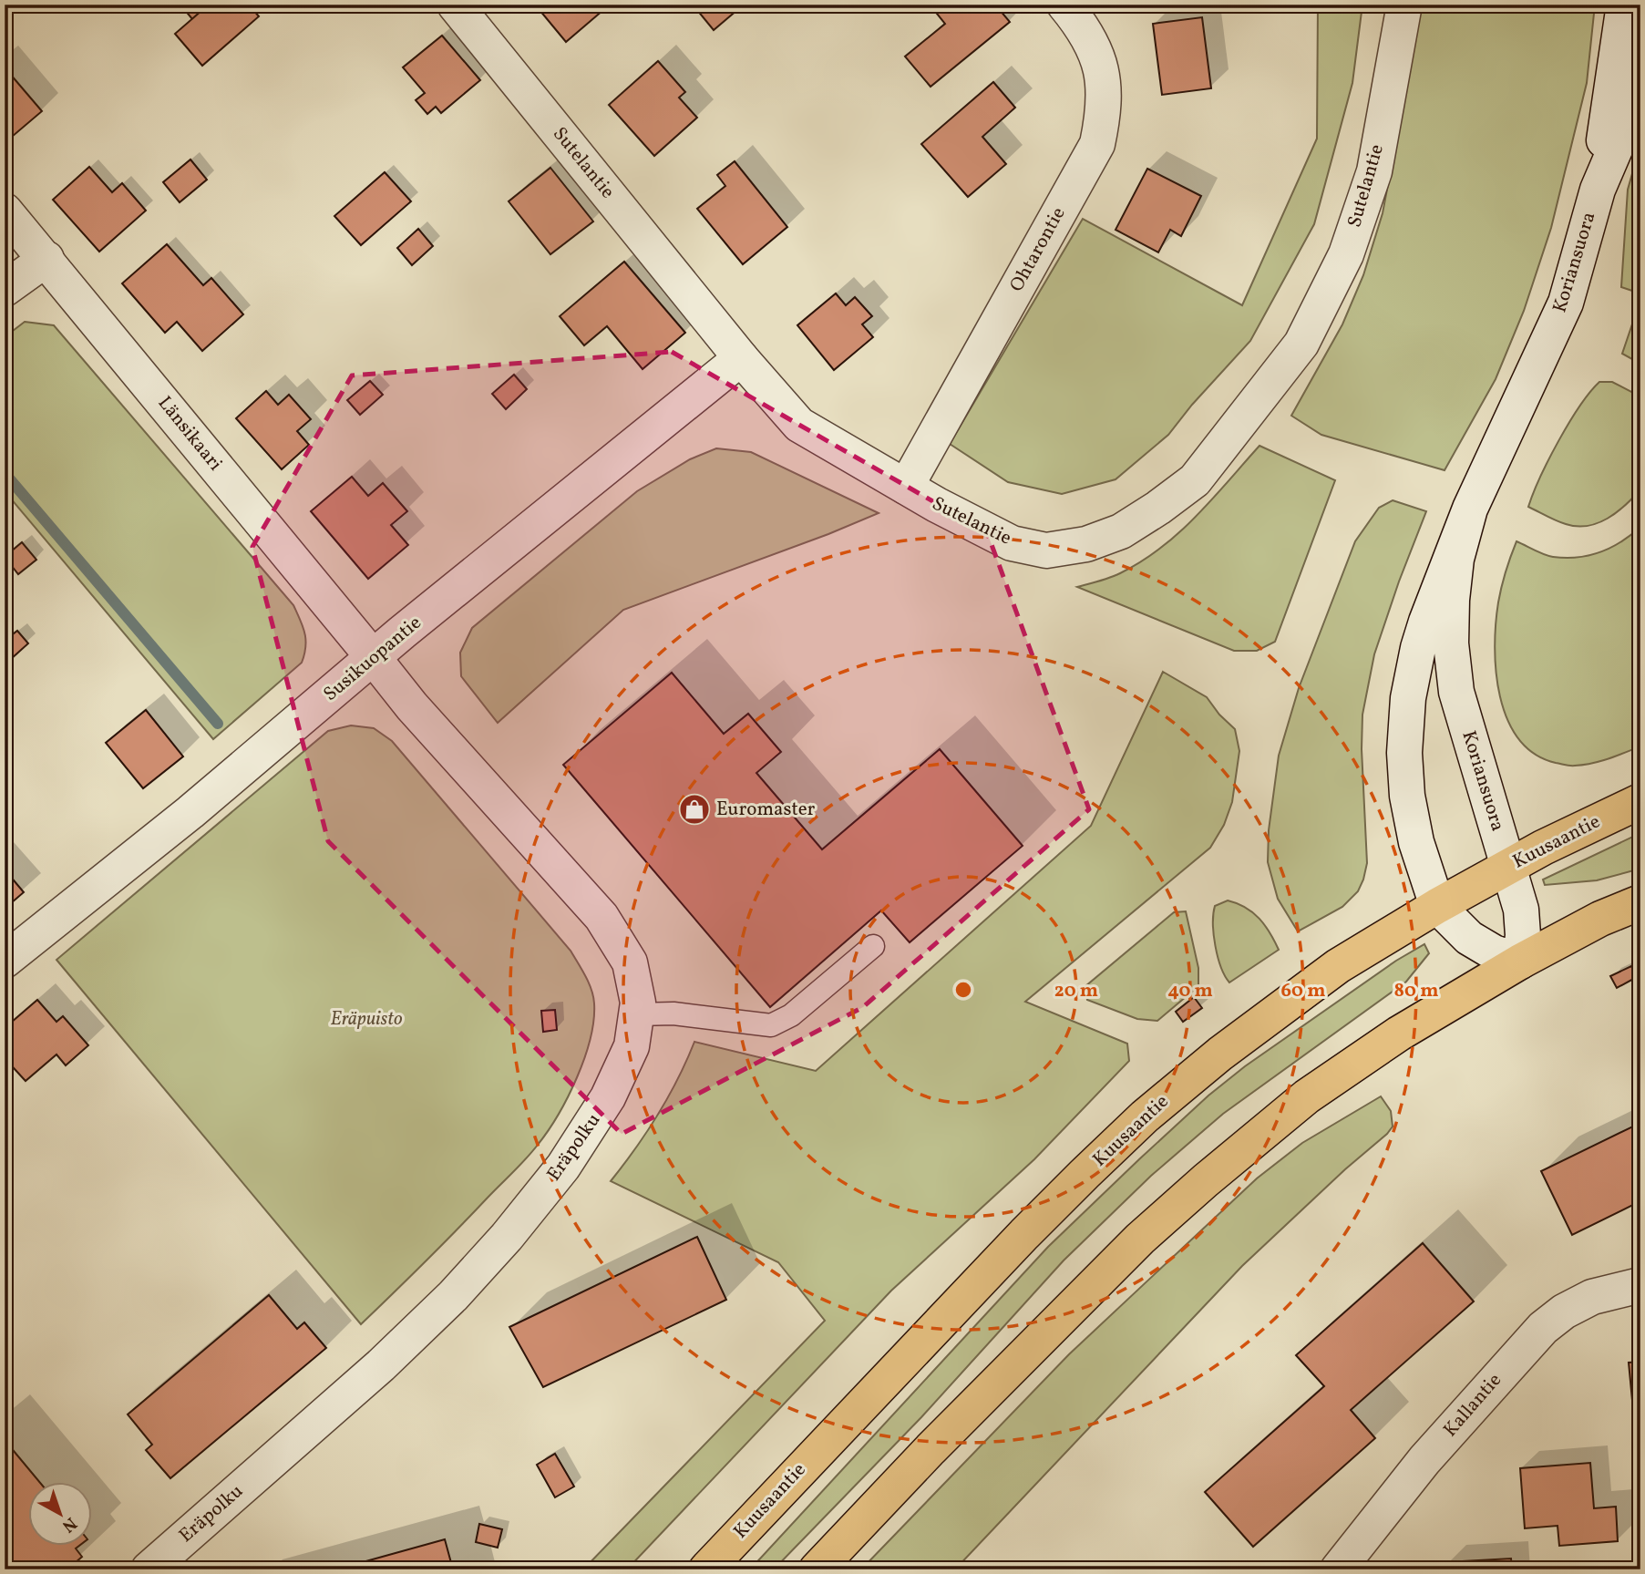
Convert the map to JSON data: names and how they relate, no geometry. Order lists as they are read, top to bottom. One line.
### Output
{"streets":{"main road":["Kuusaantie"],"street":["Sutelantie","Ohtarontie","Koriansuora","Länsikaari","Susikuopantie","Eräpolku","Kallantie"]},"crossings":[["Sutelantie","Ohtarontie"],["Sutelantie","Susikuopantie"],["Koriansuora","Kuusaantie"],["Länsikaari","Susikuopantie"],["Länsikaari","Eräpolku"],["Susikuopantie","Eräpolku"]],"parks":["Eräpuisto"],"places":{"shop":["Euromaster"]},"north":"bottom right","rings":["20 m","40 m","60 m","80 m"]}
